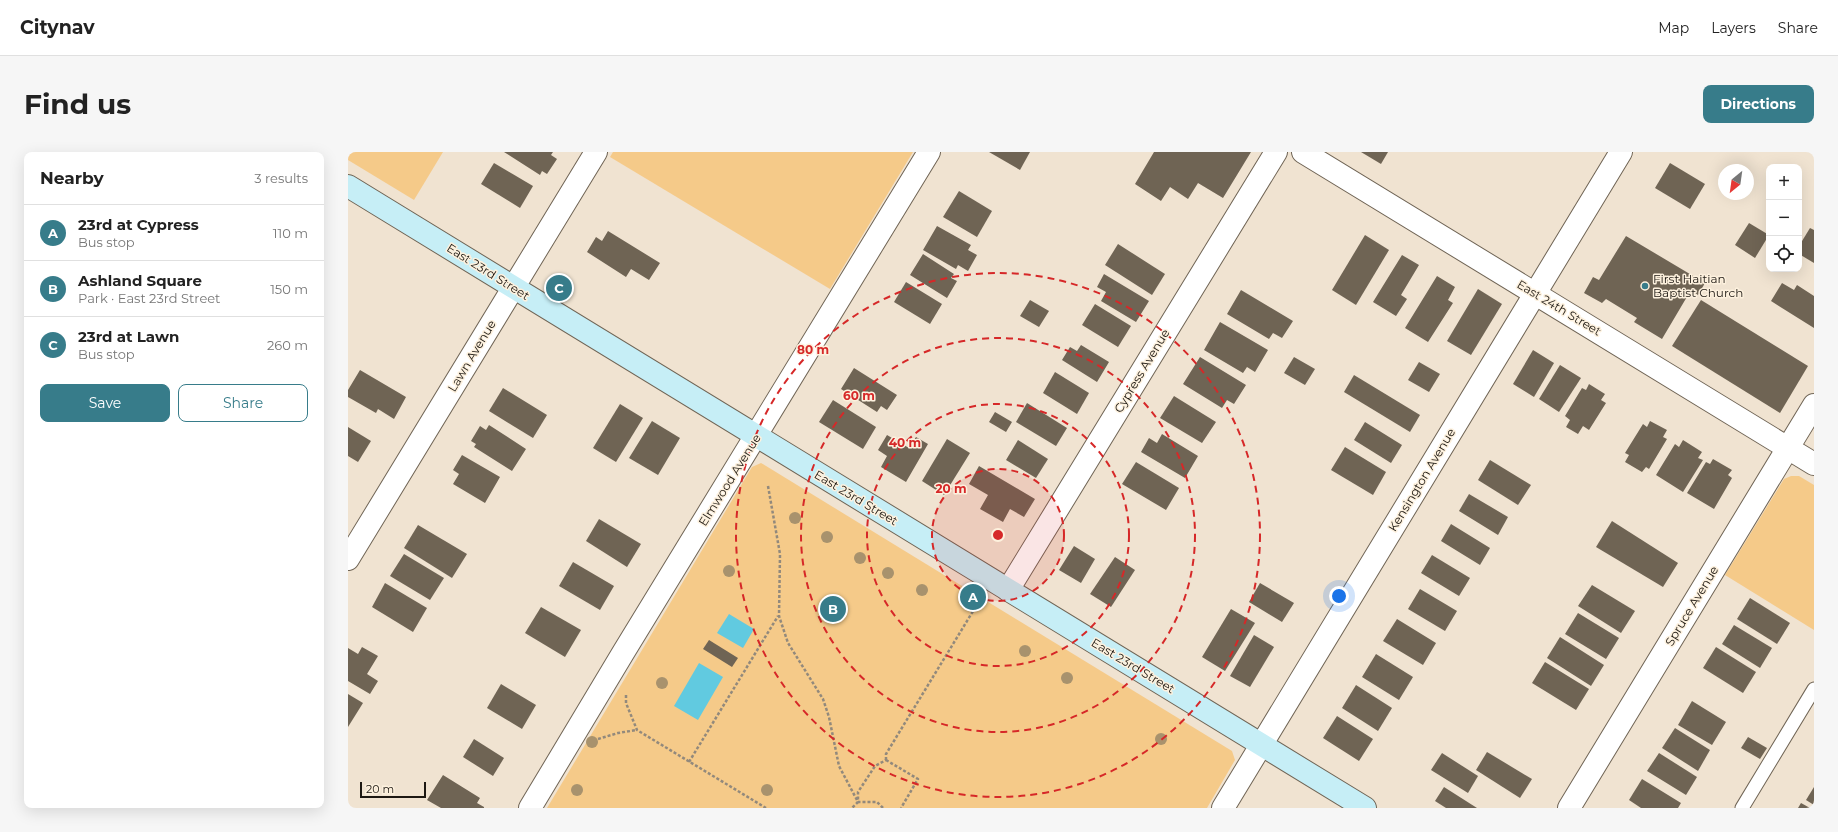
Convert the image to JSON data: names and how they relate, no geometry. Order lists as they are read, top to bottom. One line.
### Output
{"streets":{"main road":["East 23rd Street"],"street":["East 24th Street","Lawn Avenue","Cypress Avenue","Elmwood Avenue","Kensington Avenue","Spruce Avenue"]},"crossings":[["East 23rd Street","Lawn Avenue"],["East 23rd Street","Cypress Avenue"],["East 23rd Street","Elmwood Avenue"],["East 23rd Street","Kensington Avenue"],["East 24th Street","Kensington Avenue"],["East 24th Street","Spruce Avenue"]],"places":["First Haitian Baptist Church"],"scale_bar":"20 m","north":"bottom left","page":{"header":"Citynav","nav":["Map","Layers","Share"],"buttons":["Directions",["Save","Share"]],"title":"Find us","heading":["Nearby","3 results"],"map_buttons":["+","−"],"list":[{"mark":"A","name":"23rd at Cypress","note":"Bus stop","value":"110 m"},{"mark":"B","name":"Ashland Square","note":"Park · East 23rd Street","value":"150 m"},{"mark":"C","name":"23rd at Lawn","note":"Bus stop","value":"260 m"}],"pins":["C","A","B"],"scale":"20 m"},"rings":["80 m","60 m","40 m","20 m"]}
